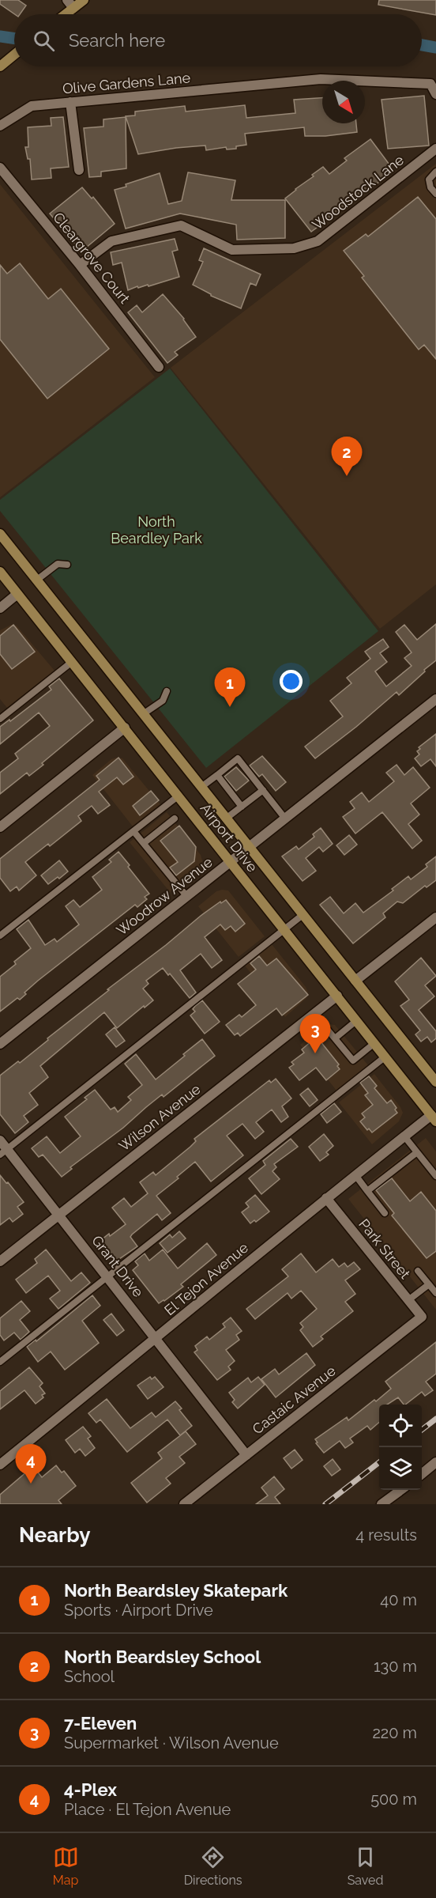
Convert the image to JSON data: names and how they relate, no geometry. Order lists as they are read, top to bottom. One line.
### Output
{"streets":{"main road":["Airport Drive"],"street":["Olive Gardens Lane","Woodstock Lane","Cleargrove Court","Woodrow Avenue","Wilson Avenue","Park Street","Grant Drive","El Tejon Avenue","Castaic Avenue"]},"crossings":[["Woodstock Lane","Cleargrove Court"],["Airport Drive","Woodrow Avenue"],["Airport Drive","Wilson Avenue"],["Airport Drive","El Tejon Avenue"],["Wilson Avenue","Grant Drive"],["Park Street","El Tejon Avenue"],["Park Street","Castaic Avenue"],["Grant Drive","El Tejon Avenue"],["Grant Drive","Castaic Avenue"]],"parks":["North Beardley Park"],"north":"bottom right","page":{"search":"Search here","pins":["2","1","3","4"],"heading":["Nearby","4 results"],"list":[{"mark":"1","name":"North Beardsley Skatepark","note":"Sports · Airport Drive","value":"40 m"},{"mark":"2","name":"North Beardsley School","note":"School","value":"130 m"},{"mark":"3","name":"7-Eleven","note":"Supermarket · Wilson Avenue","value":"220 m"},{"mark":"4","name":"4-Plex","note":"Place · El Tejon Avenue","value":"500 m"}],"nav":["Map","Directions","Saved"]}}
